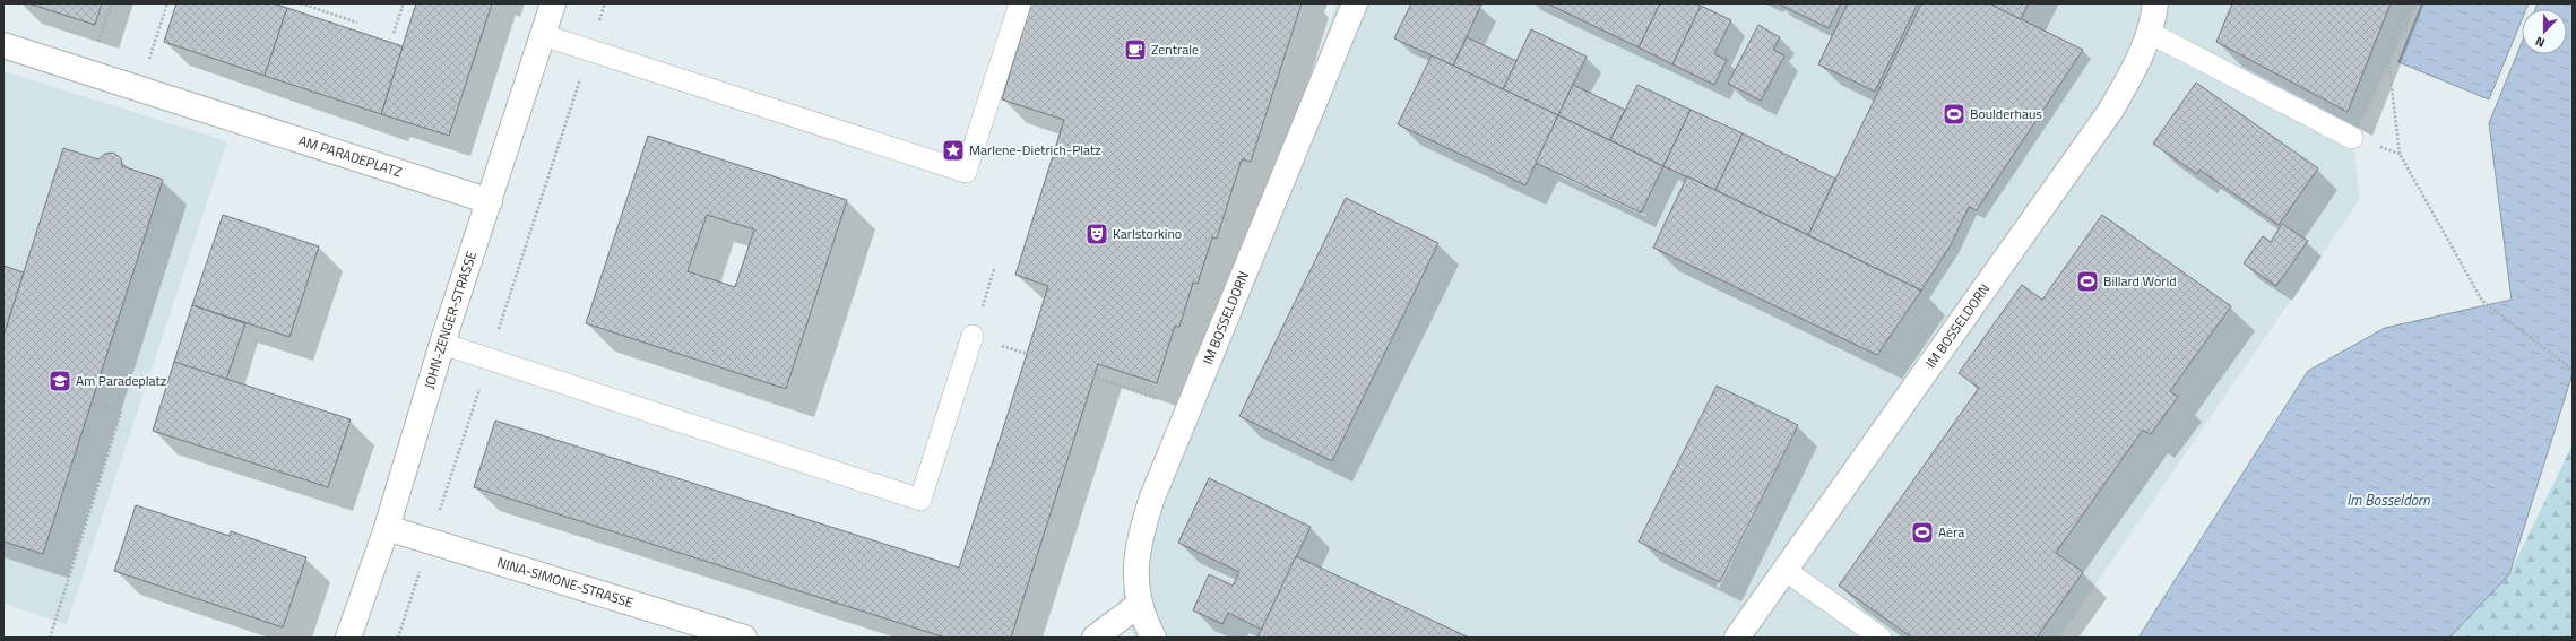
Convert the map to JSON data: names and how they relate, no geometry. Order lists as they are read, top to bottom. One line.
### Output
{"streets":{"street":["AM PARADEPLATZ","IM BOSSELDORN","JOHN-ZENGER-STRASSE","NINA-SIMONE-STRASSE"]},"crossings":[["AM PARADEPLATZ","JOHN-ZENGER-STRASSE"],["JOHN-ZENGER-STRASSE","NINA-SIMONE-STRASSE"]],"water":["Im Bosseldorn"],"places":{"cafe":["Zentrale"],"sports":["Boulderhaus","Billard World","Aėra"],"place":["Marlene-Dietrich-Platz"],"theatre":["Karlstorkino"],"school or university":["Am Paradeplatz"]},"north":"bottom"}
